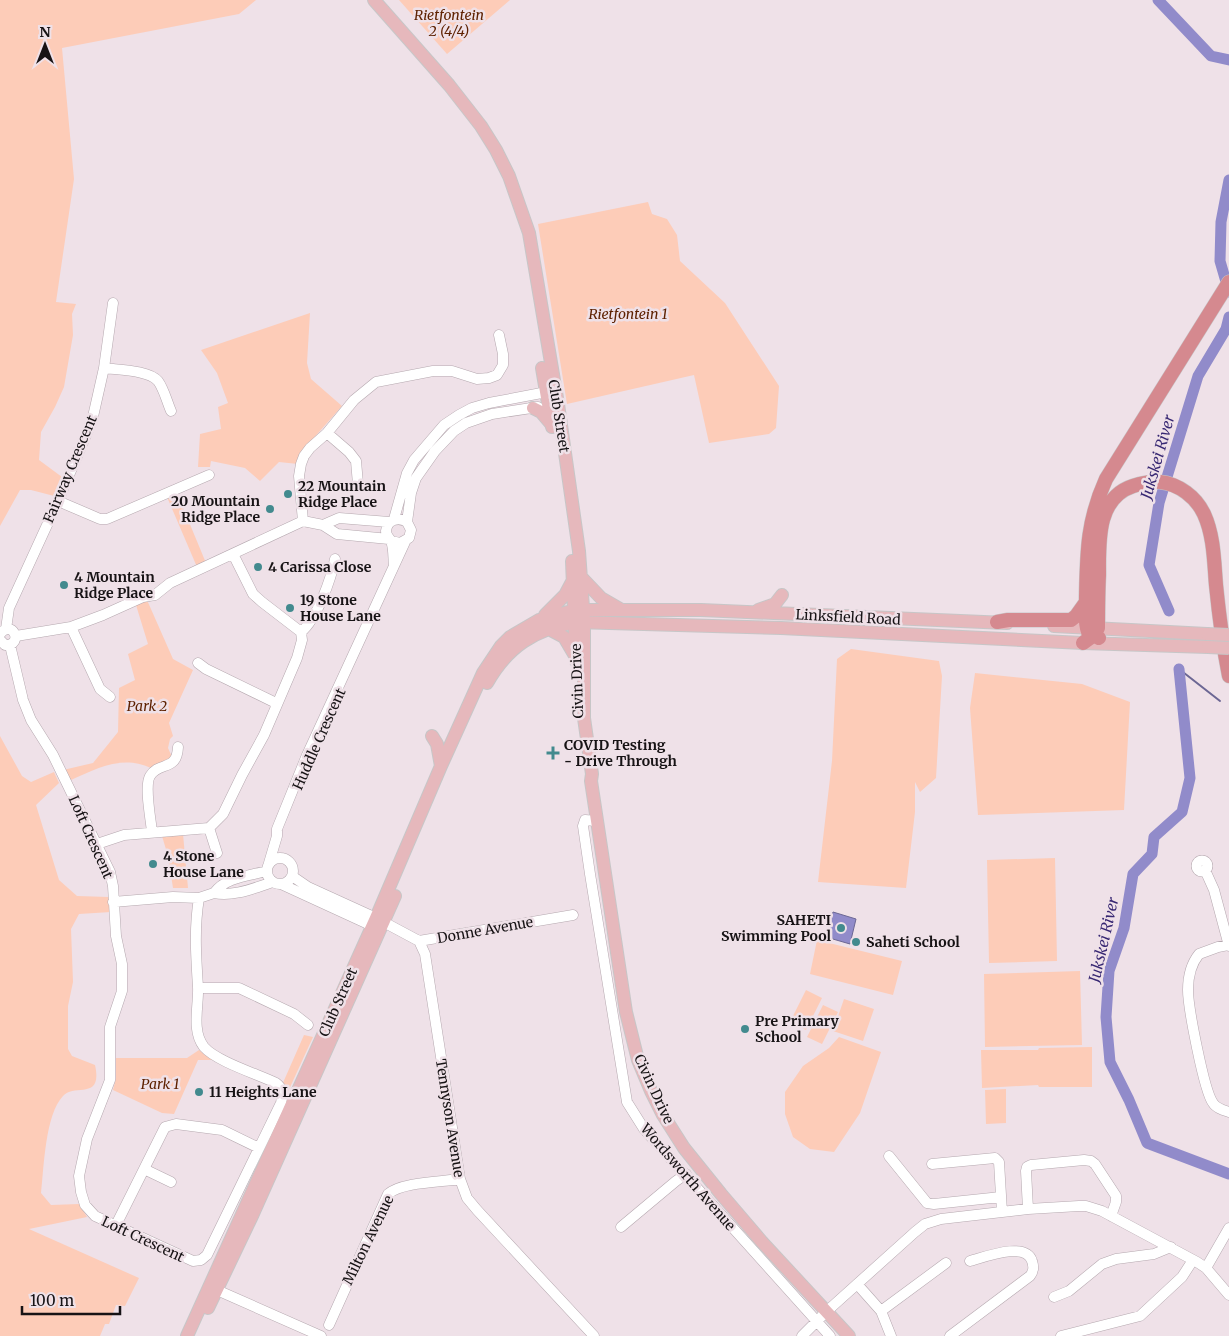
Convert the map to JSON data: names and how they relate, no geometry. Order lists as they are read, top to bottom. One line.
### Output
{"streets":{"main road":["Club Street","Linksfield Road","Civin Drive"],"street":["Fairway Crescent","Huddle Crescent","Loft Crescent","Donne Avenue","Tennyson Avenue","Wordsworth Avenue","Milton Avenue"]},"crossings":[["Club Street","Linksfield Road"],["Club Street","Civin Drive"],["Club Street","Donne Avenue"],["Linksfield Road","Civin Drive"],["Civin Drive","Wordsworth Avenue"],["Donne Avenue","Tennyson Avenue"],["Tennyson Avenue","Milton Avenue"]],"water":["Jukskei River"],"parks":["Rietfontein 2 (4/4)","Rietfontein 1","Park 2","Park 1"],"places":{"other":["22 Mountain Ridge Place","20 Mountain Ridge Place","4 Carissa Close","4 Mountain Ridge Place","19 Stone House Lane","4 Stone House Lane","SAHETI Swimming Pool","Saheti School","Pre Primary School","11 Heights Lane"],"health":["COVID Testing - Drive Through"]},"scale_bar":"100 m","north":"top"}
